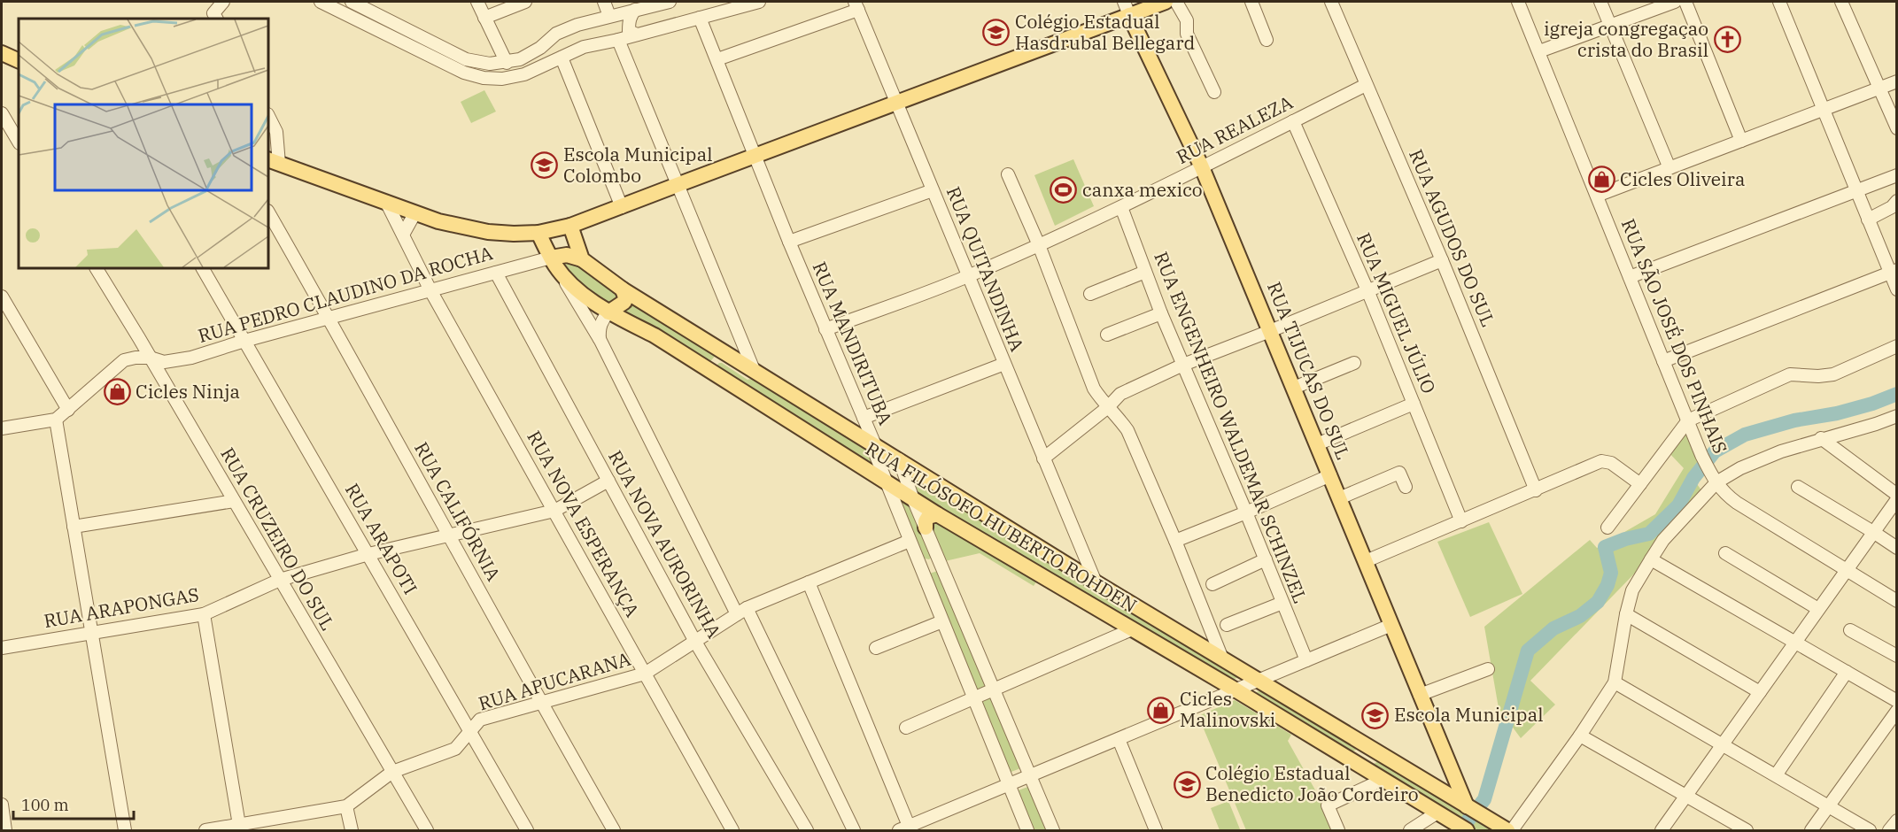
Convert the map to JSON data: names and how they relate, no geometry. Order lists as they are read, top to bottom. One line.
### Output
{"streets":{"main road":["RUA TIJUCAS DO SUL","RUA FILÓSOFO HUBERTO ROHDEN"],"street":["RUA REALEZA","RUA AGUDOS DO SUL","RUA QUITANDINHA","RUA PEDRO CLAUDINO DA ROCHA","RUA MIGUEL JÚLIO","RUA SÃO JOSÉ DOS PINHAIS","RUA MANDIRITUBA","RUA ENGENHEIRO WALDEMAR SCHINZEL","RUA CALIFÓRNIA","RUA NOVA ESPERANÇA","RUA CRUZEIRO DO SUL","RUA ARAPOTI","RUA NOVA AURORINHA","RUA ARAPONGAS","RUA APUCARANA"]},"crossings":[["RUA REALEZA","RUA AGUDOS DO SUL"],["RUA REALEZA","RUA QUITANDINHA"],["RUA REALEZA","RUA MIGUEL JÚLIO"],["RUA REALEZA","RUA MANDIRITUBA"],["RUA REALEZA","RUA TIJUCAS DO SUL"],["RUA REALEZA","RUA ENGENHEIRO WALDEMAR SCHINZEL"],["RUA QUITANDINHA","RUA FILÓSOFO HUBERTO ROHDEN"],["RUA PEDRO CLAUDINO DA ROCHA","RUA CALIFÓRNIA"],["RUA PEDRO CLAUDINO DA ROCHA","RUA NOVA ESPERANÇA"],["RUA PEDRO CLAUDINO DA ROCHA","RUA FILÓSOFO HUBERTO ROHDEN"],["RUA PEDRO CLAUDINO DA ROCHA","RUA CRUZEIRO DO SUL"],["RUA PEDRO CLAUDINO DA ROCHA","RUA ARAPOTI"],["RUA PEDRO CLAUDINO DA ROCHA","RUA NOVA AURORINHA"],["RUA MANDIRITUBA","RUA FILÓSOFO HUBERTO ROHDEN"],["RUA MANDIRITUBA","RUA APUCARANA"],["RUA TIJUCAS DO SUL","RUA FILÓSOFO HUBERTO ROHDEN"],["RUA CALIFÓRNIA","RUA ARAPONGAS"],["RUA CALIFÓRNIA","RUA APUCARANA"],["RUA NOVA ESPERANÇA","RUA ARAPONGAS"],["RUA NOVA ESPERANÇA","RUA APUCARANA"],["RUA CRUZEIRO DO SUL","RUA ARAPONGAS"],["RUA CRUZEIRO DO SUL","RUA APUCARANA"],["RUA ARAPOTI","RUA ARAPONGAS"],["RUA ARAPOTI","RUA APUCARANA"],["RUA NOVA AURORINHA","RUA ARAPONGAS"],["RUA NOVA AURORINHA","RUA APUCARANA"]],"places":{"school or university":["Colégio Estadual Hasdrubal Bellegard","Escola Municipal Colombo","Escola Municipal","Colégio Estadual Benedicto João Cordeiro"],"church":["igreja congregaçao crista do Brasil"],"shop":["Cicles Oliveira","Cicles Ninja","Cicles Malinovski"],"sports":["canxa mexico"]},"scale_bar":"100 m"}
